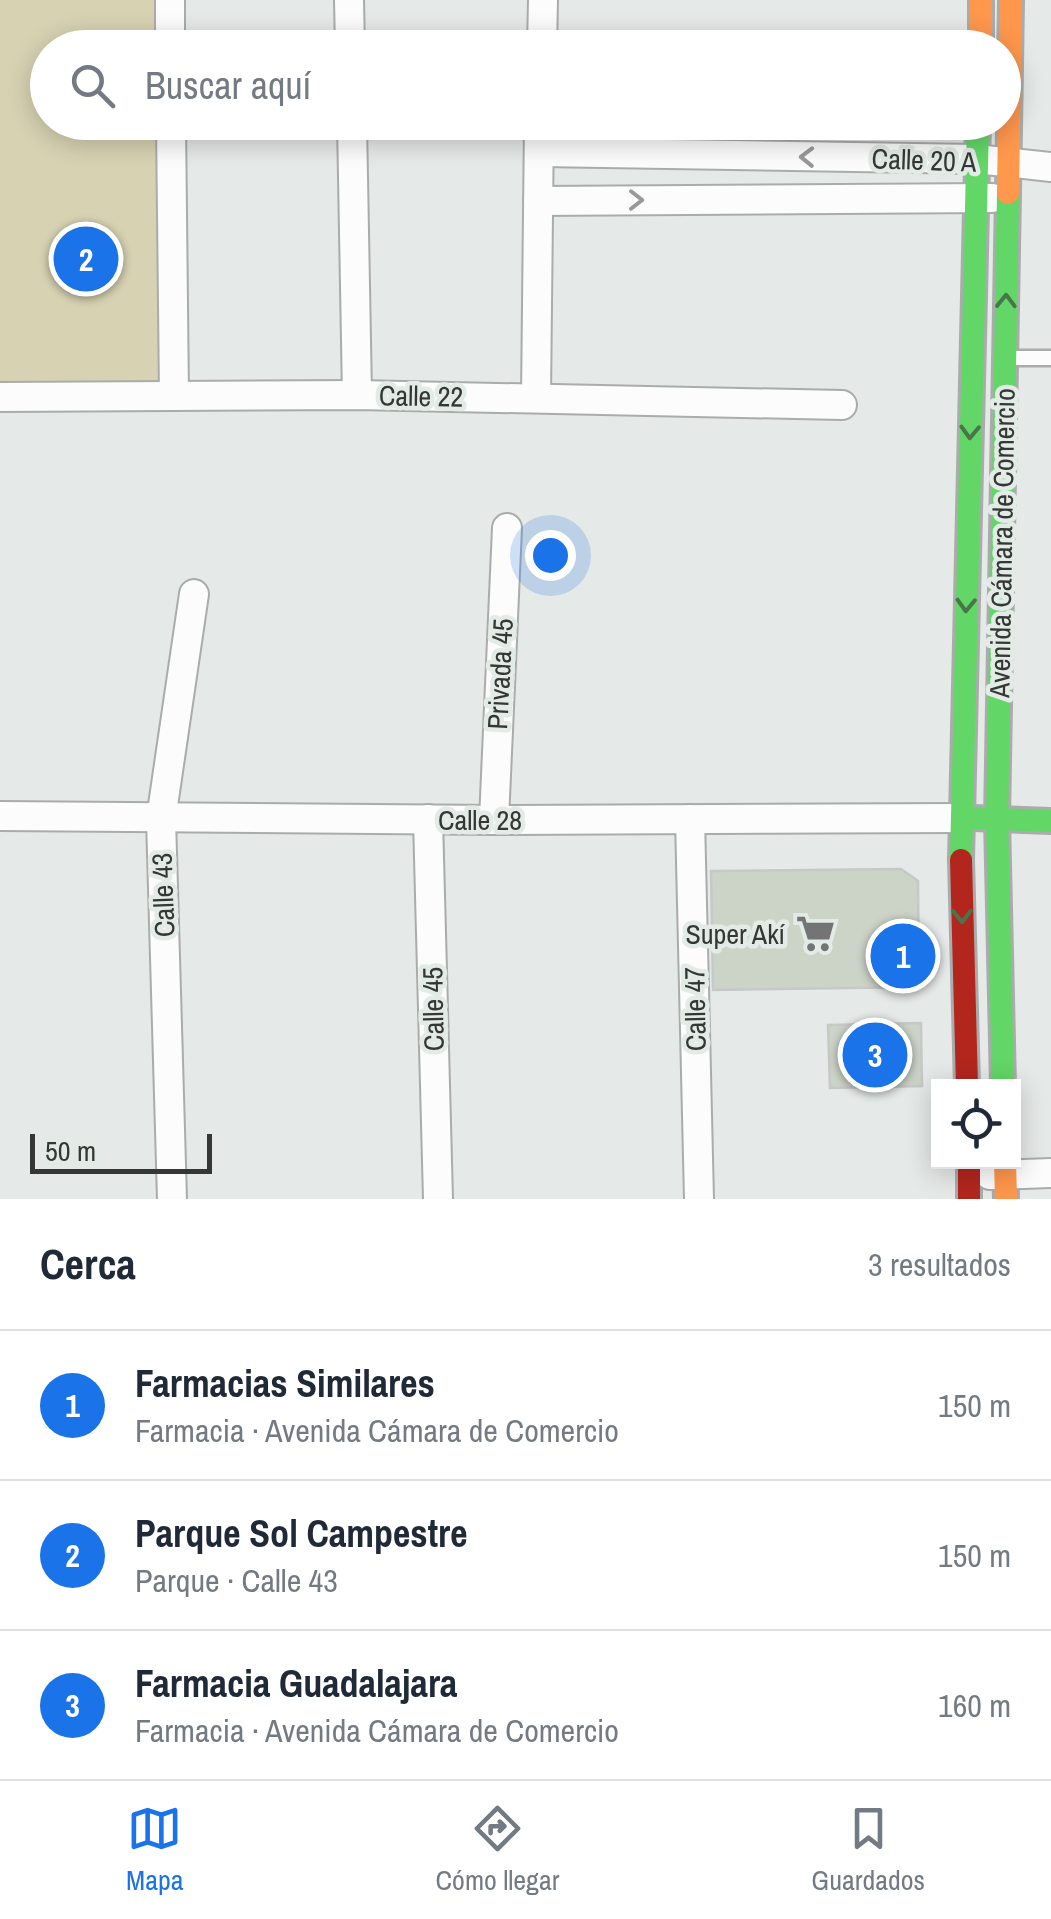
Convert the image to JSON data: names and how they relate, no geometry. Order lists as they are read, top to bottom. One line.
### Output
{"streets":{"main road":["Avenida Cámara de Comercio"],"street":["Calle 20 A","Calle 22","Privada 45","Calle 28","Calle 43","Calle 45","Calle 47"]},"crossings":[["Calle 20 A","Avenida Cámara de Comercio"],["Avenida Cámara de Comercio","Calle 28"],["Privada 45","Calle 28"],["Calle 28","Calle 43"],["Calle 28","Calle 45"],["Calle 28","Calle 47"]],"places":{"supermarket":["Super Akí"]},"scale_bar":"50 m","page":{"search":"Buscar aquí","pins":["2","1","3"],"scale":"50 m","heading":["Cerca","3 resultados"],"list":[{"mark":"1","name":"Farmacias Similares","note":"Farmacia · Avenida Cámara de Comercio","value":"150 m"},{"mark":"2","name":"Parque Sol Campestre","note":"Parque · Calle 43","value":"150 m"},{"mark":"3","name":"Farmacia Guadalajara","note":"Farmacia · Avenida Cámara de Comercio","value":"160 m"}],"nav":["Mapa","Cómo llegar","Guardados"]}}
